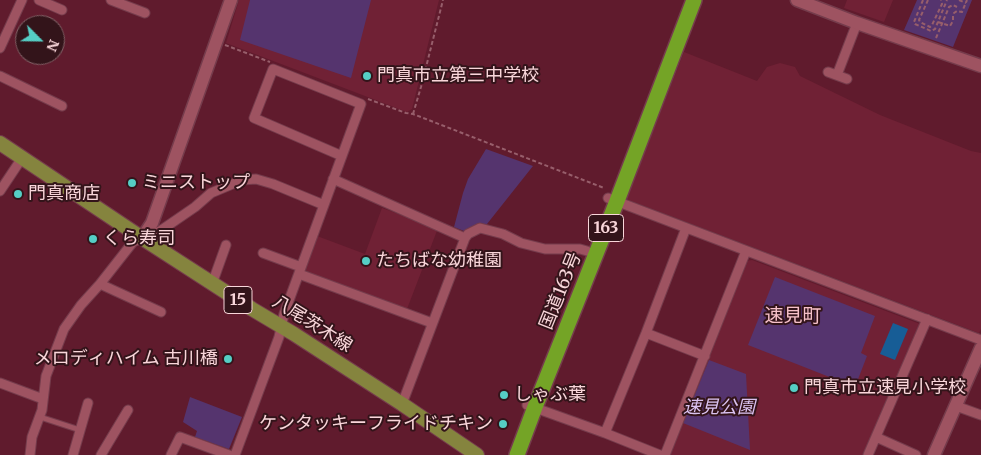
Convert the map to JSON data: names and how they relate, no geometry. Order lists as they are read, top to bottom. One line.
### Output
{"streets":{"highway":["163","国道163号"],"main road":["15","八尾茨木線"]},"districts":["速見町"],"parks":["速見公園"],"places":["門真市立第三中学校","ミニストップ","門真商店","くら寿司","たちばな幼稚園","メロディハイム 古川橋","門真市立速見小学校","しゃぶ葉","ケンタッキーフライドチキン"],"north":"bottom right"}
